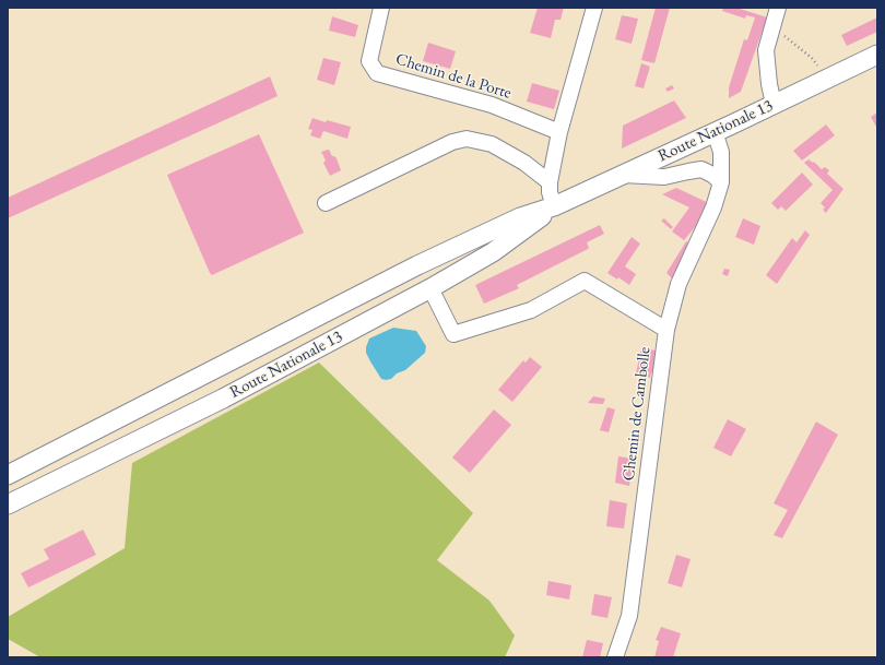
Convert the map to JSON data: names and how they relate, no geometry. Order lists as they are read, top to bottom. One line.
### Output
{"streets":{"main road":["Route Nationale 13"],"street":["Chemin de la Porte","Chemin de Cambolle"]},"crossings":[["Route Nationale 13","Chemin de Cambolle"]]}
